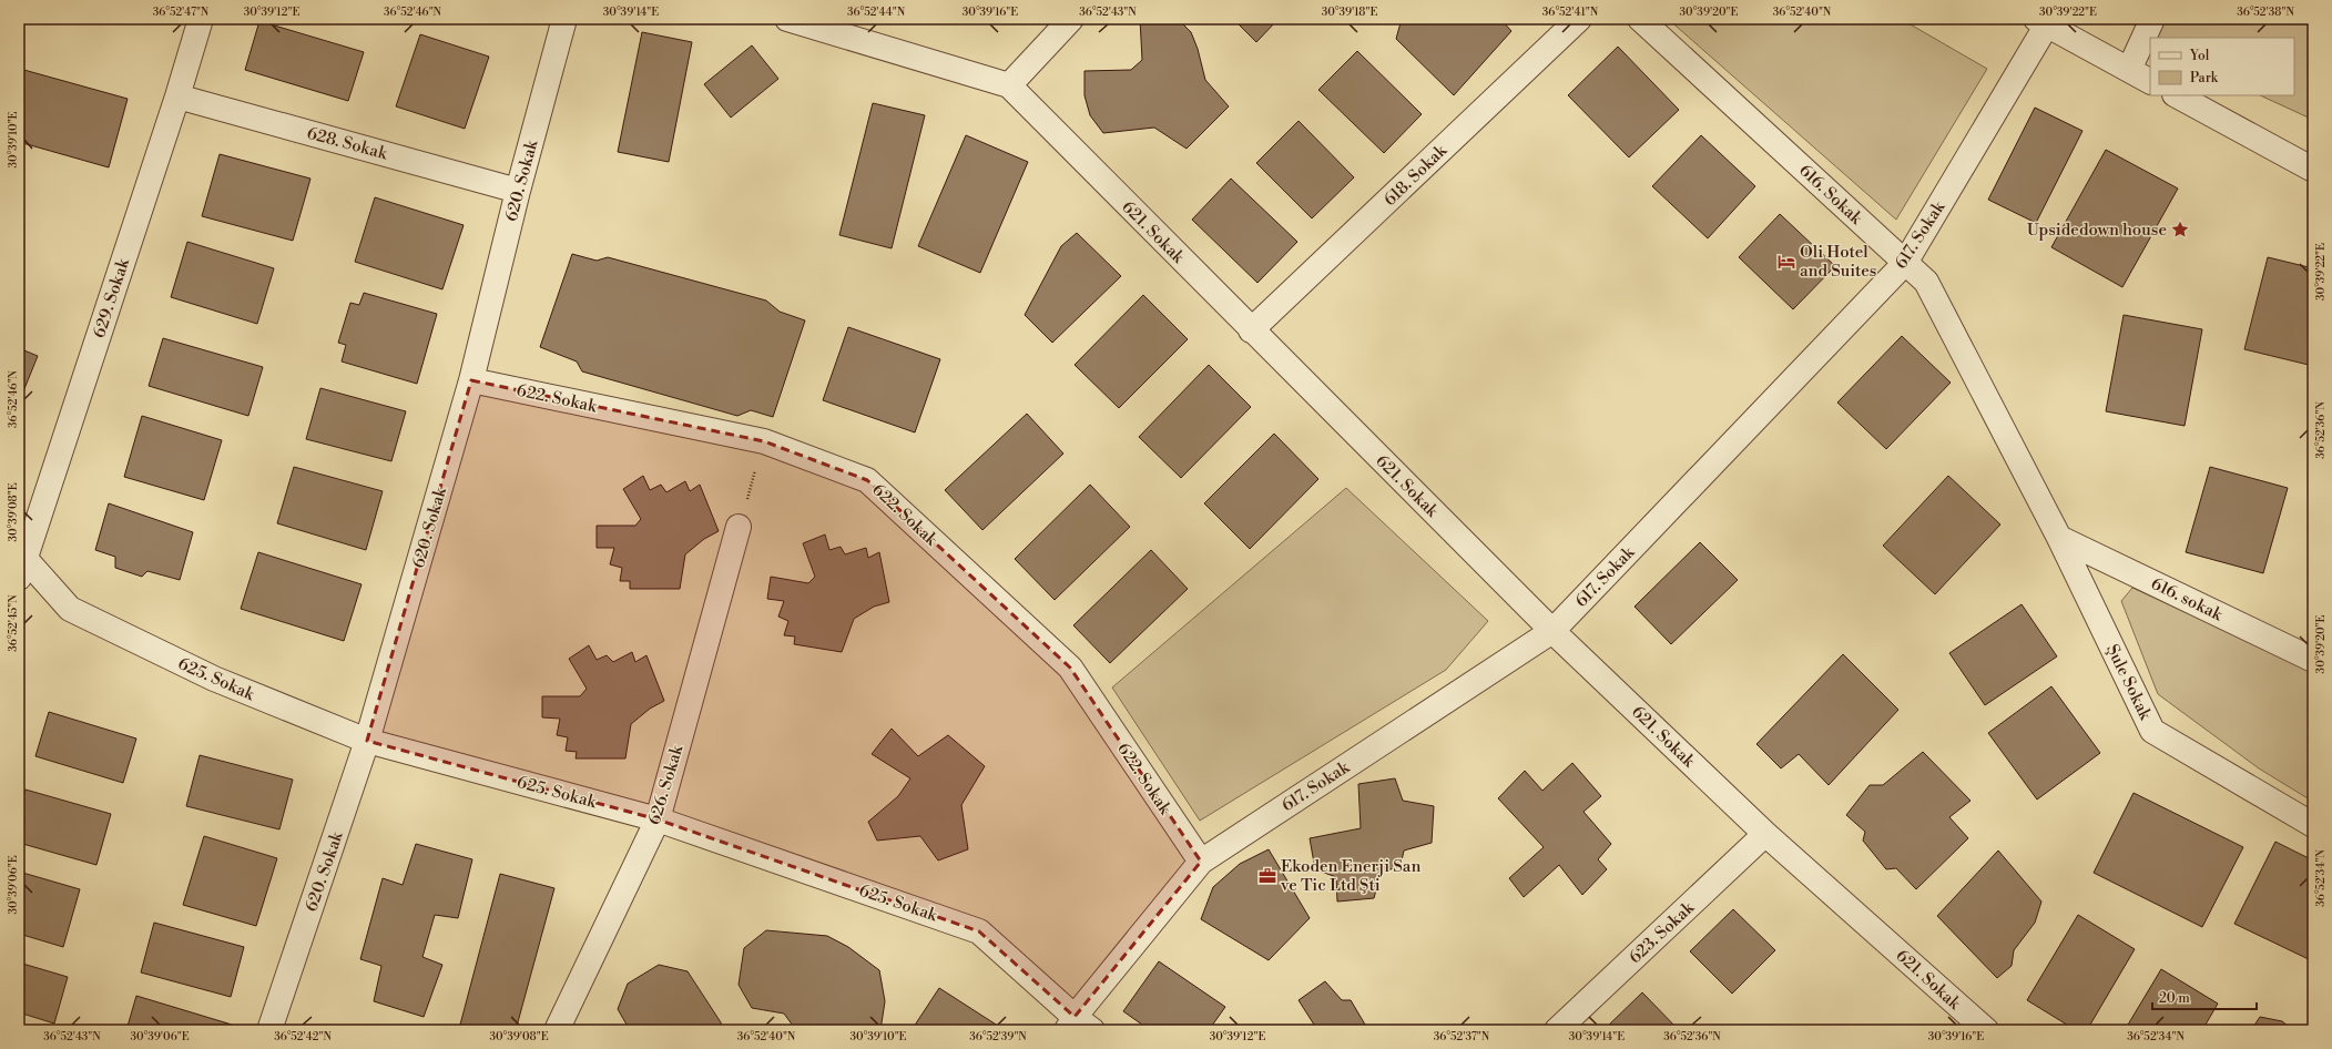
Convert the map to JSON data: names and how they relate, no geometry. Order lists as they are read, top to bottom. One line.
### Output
{"streets":{"street":["628. Sokak","618. Sokak","620. Sokak","616. Sokak","621. Sokak","617. Sokak","629. Sokak","622. Sokak","616. sokak","625. Sokak","Şule Sokak","626. Sokak","623. Sokak"]},"crossings":[["628. Sokak","620. Sokak"],["628. Sokak","629. Sokak"],["618. Sokak","621. Sokak"],["620. Sokak","622. Sokak"],["620. Sokak","625. Sokak"],["616. Sokak","617. Sokak"],["616. Sokak","616. sokak"],["616. Sokak","Şule Sokak"],["621. Sokak","617. Sokak"],["621. Sokak","623. Sokak"],["617. Sokak","622. Sokak"],["617. Sokak","625. Sokak"],["629. Sokak","625. Sokak"],["616. sokak","Şule Sokak"],["625. Sokak","626. Sokak"]],"places":{"place":["Upsidedown house"],"hotel":["Oli Hotel and Suites"],"office":["Ekoden Enerji San ve Tic Ltd Şti"]},"legend":["Yol","Park"],"scale_bar":"20 m","coordinates":["36°52'47\"N","30°39'12\"E","36°52'46\"N","30°39'14\"E","36°52'44\"N","30°39'16\"E","36°52'43\"N","30°39'18\"E","36°52'41\"N","30°39'20\"E","36°52'40\"N","30°39'22\"E","36°52'38\"N","30°39'10\"E","36°52'36\"N","30°39'08\"E","36°52'45\"N","36°52'34\"N","30°39'06\"E","36°52'42\"N","36°52'39\"N","36°52'37\"N"]}
